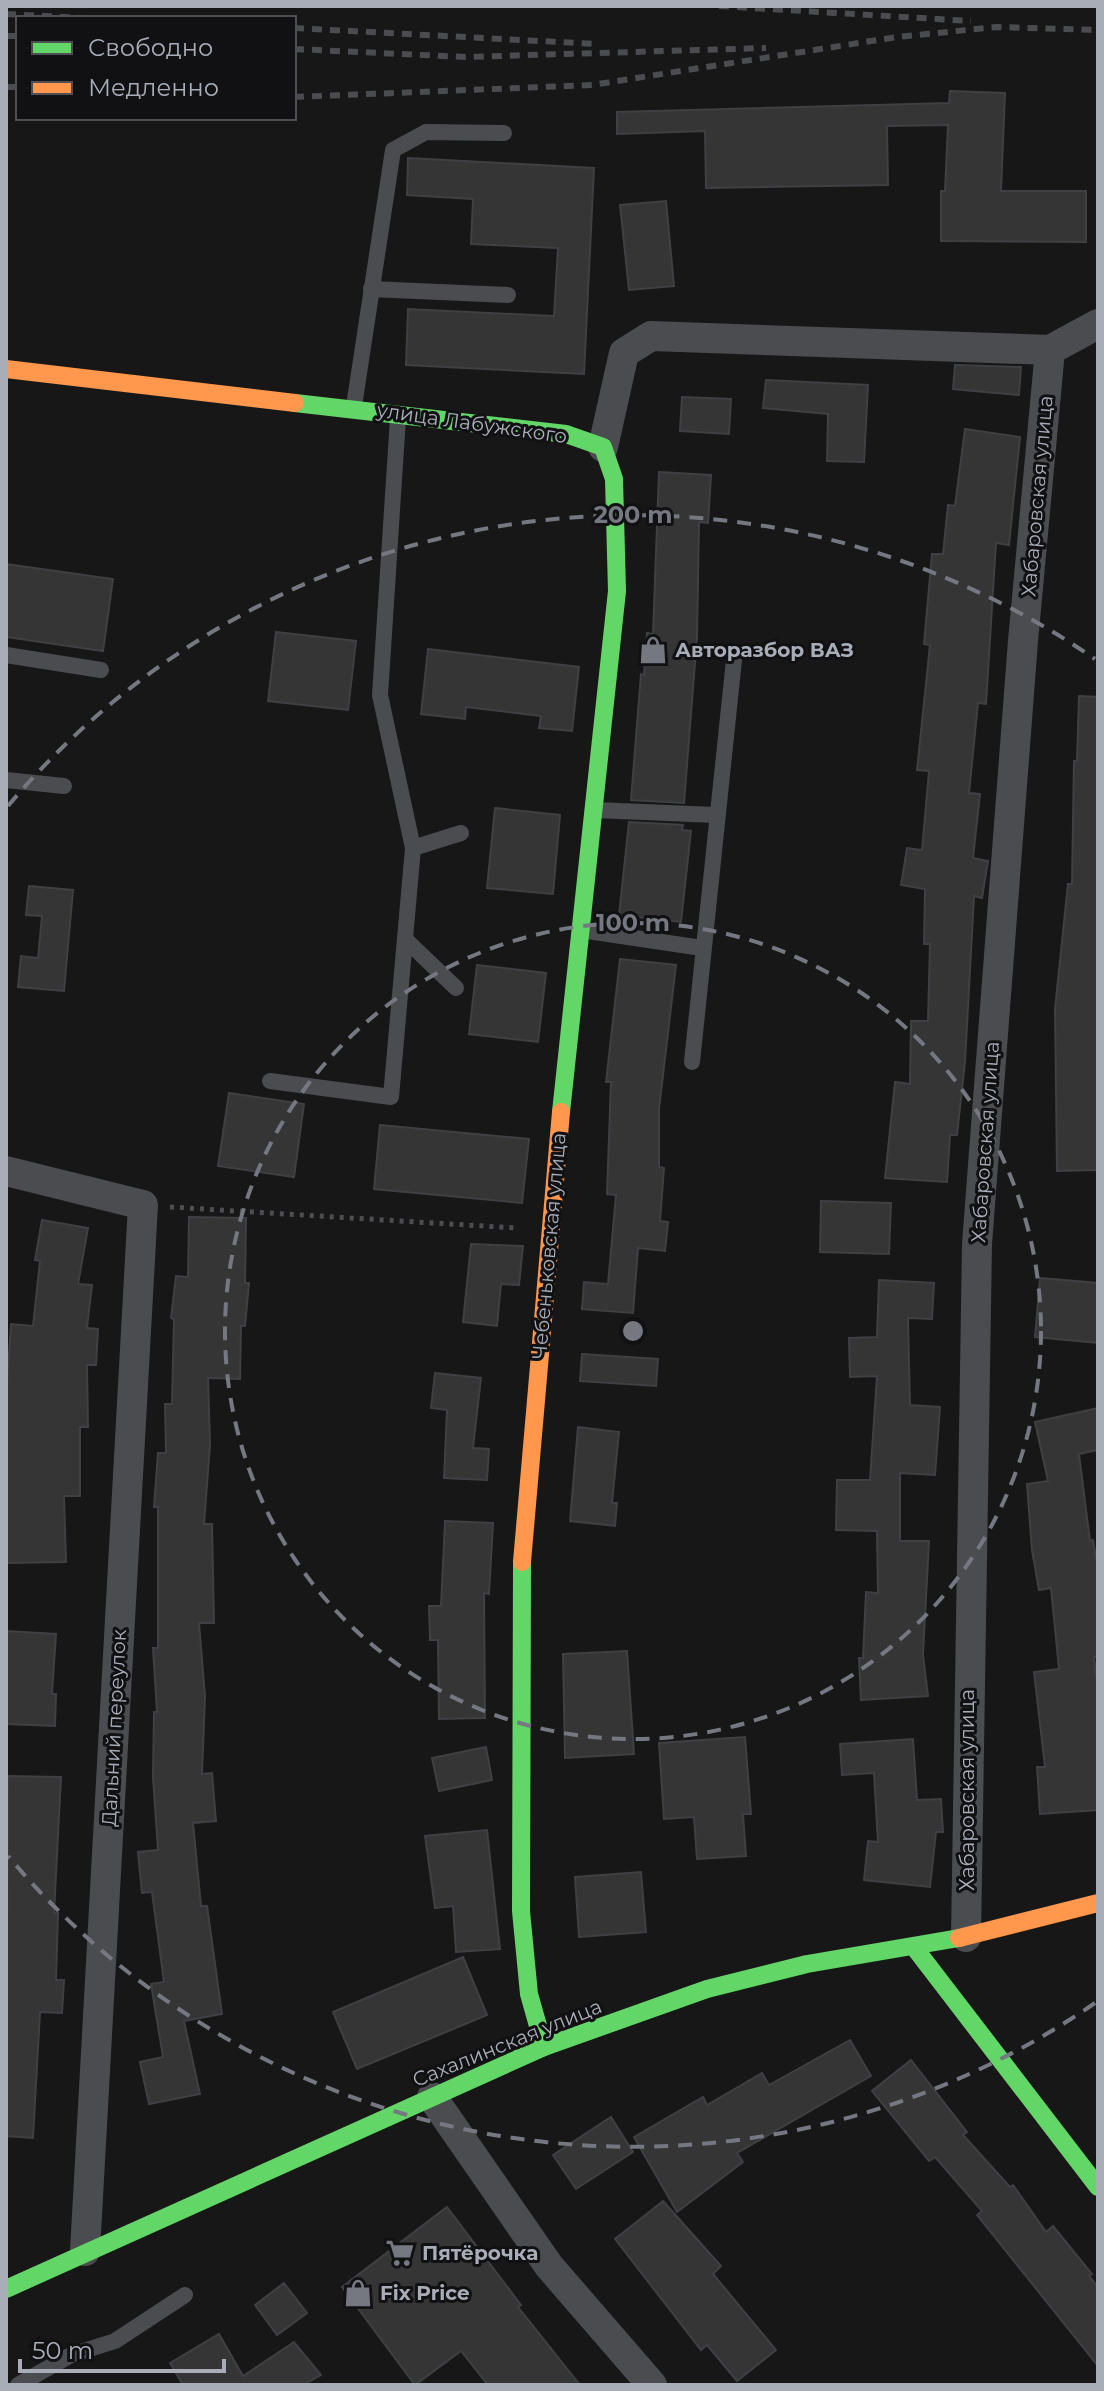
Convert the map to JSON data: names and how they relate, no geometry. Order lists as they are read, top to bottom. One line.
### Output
{"streets":{"street":["улица Лабужского","Хабаровская улица","Чебеньковская улица","Дальний переулок","Сахалинская улица"]},"crossings":[["улица Лабужского","Чебеньковская улица"],["Хабаровская улица","Сахалинская улица"],["Чебеньковская улица","Сахалинская улица"],["Дальний переулок","Сахалинская улица"]],"places":{"shop":["Авторазбор ВАЗ","Fix Price"],"supermarket":["Пятёрочка"]},"legend":["Свободно","Медленно"],"scale_bar":"50 m","rings":["200 m","100 m"]}
